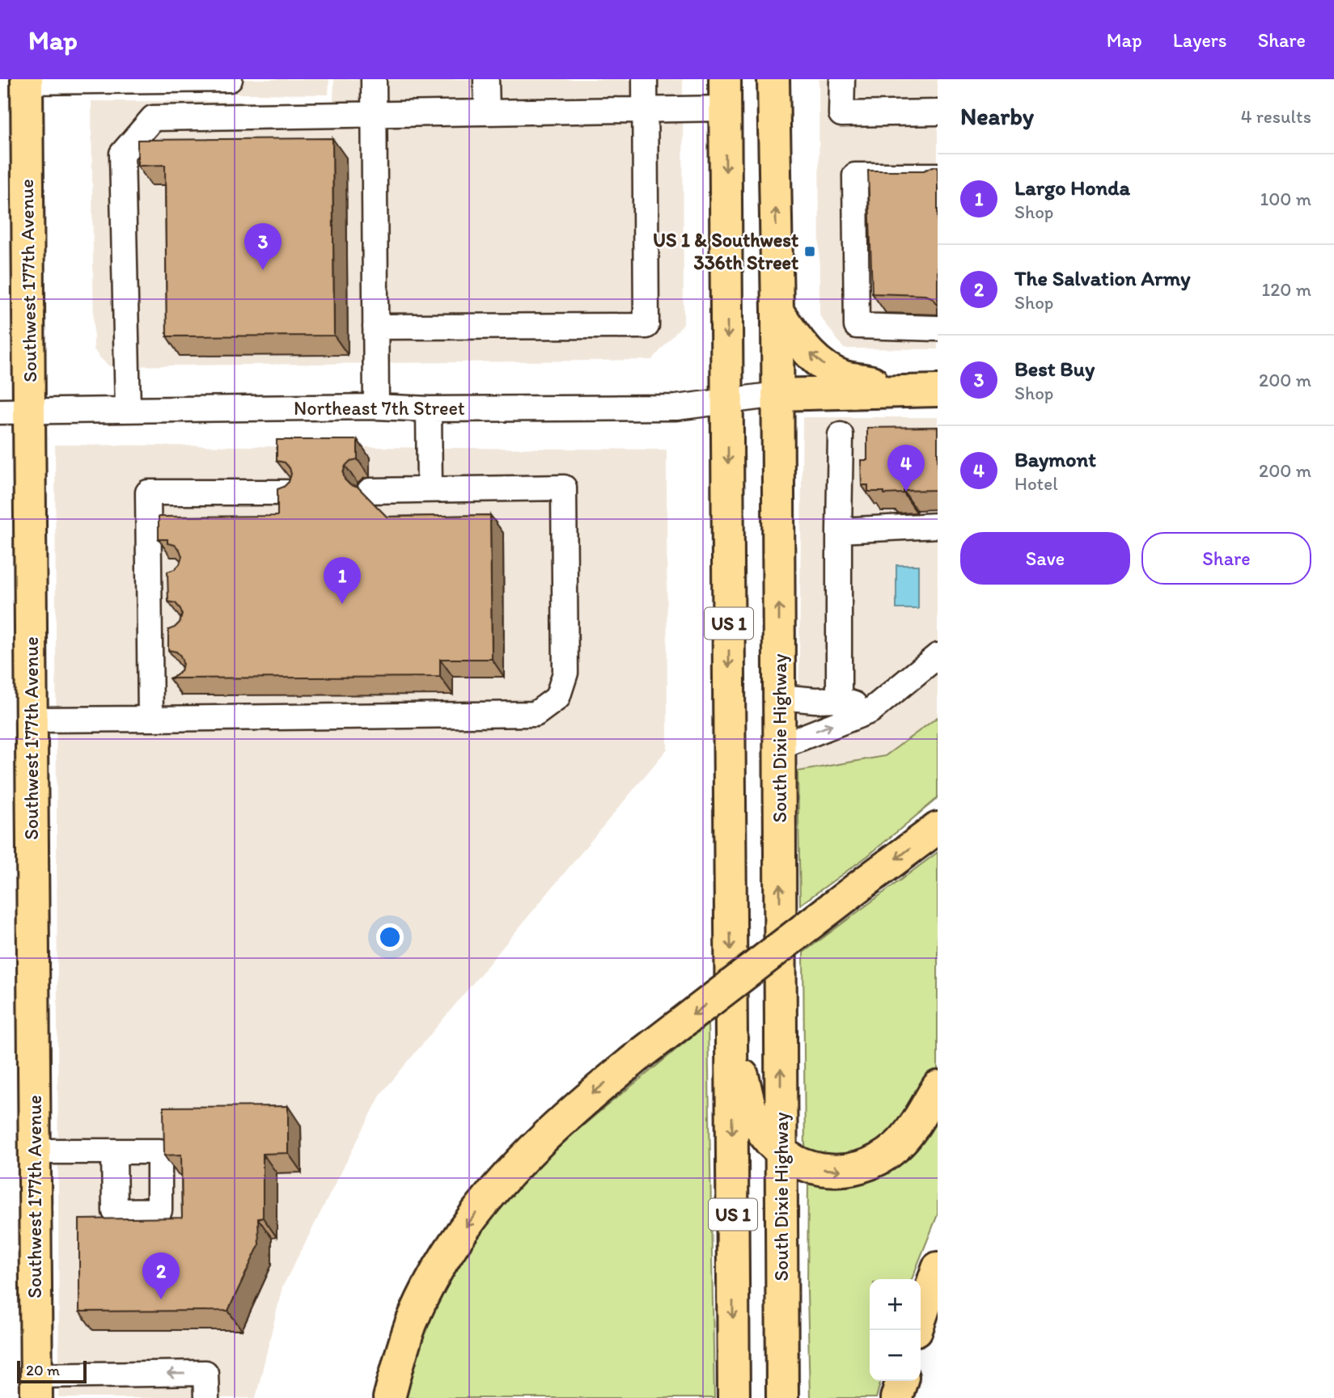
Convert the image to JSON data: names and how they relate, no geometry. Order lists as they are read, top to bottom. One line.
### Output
{"streets":{"main road":["Southwest 177th Avenue","US 1","South Dixie Highway"],"street":["Northeast 7th Street"]},"crossings":[["Southwest 177th Avenue","Northeast 7th Street"],["Northeast 7th Street","US 1"],["Northeast 7th Street","South Dixie Highway"]],"places":{"transit":["US 1 & Southwest 336th Street"]},"scale_bar":"20 m","page":{"header":"Map","nav":["Map","Layers","Share"],"heading":["Nearby","4 results"],"list":[{"mark":"1","name":"Largo Honda","note":"Shop","value":"100 m"},{"mark":"2","name":"The Salvation Army","note":"Shop","value":"120 m"},{"mark":"3","name":"Best Buy","note":"Shop","value":"200 m"},{"mark":"4","name":"Baymont","note":"Hotel","value":"200 m"}],"pins":["3","4","1","2"],"buttons":["Save","Share"],"map_buttons":["+","−"],"scale":"20 m"}}
